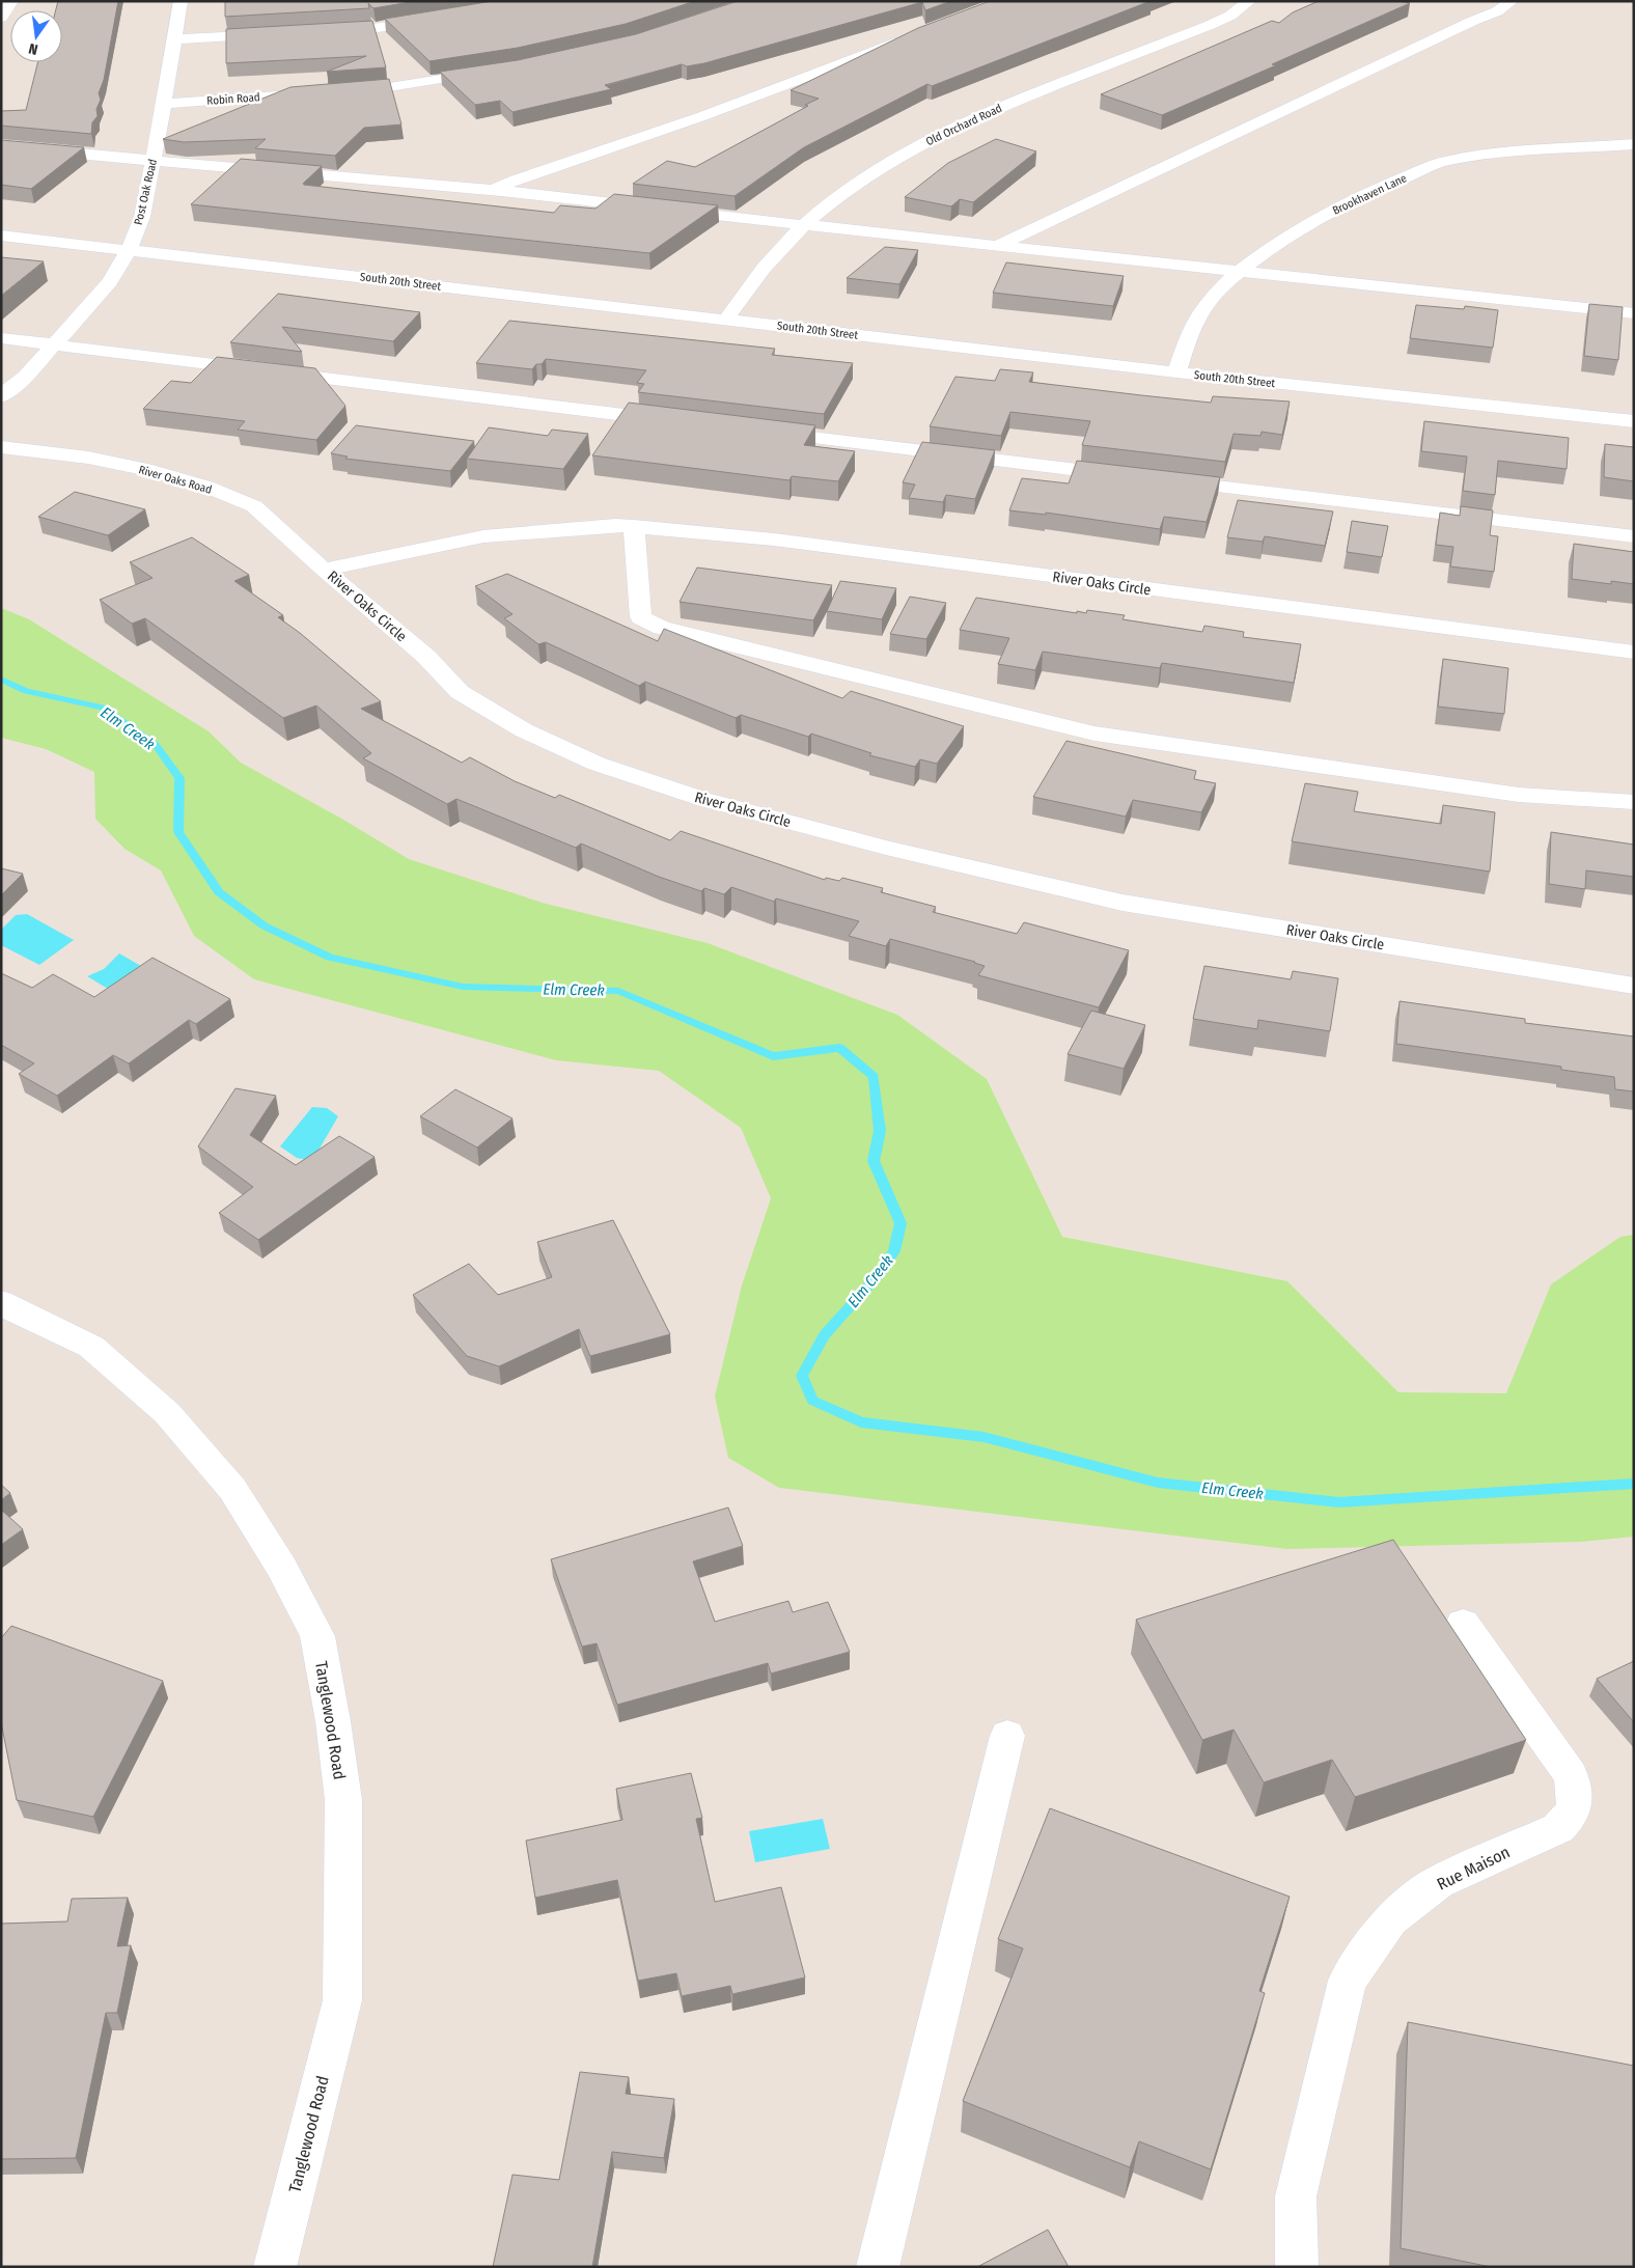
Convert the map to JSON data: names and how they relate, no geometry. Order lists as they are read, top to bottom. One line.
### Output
{"streets":{"street":["Robin Road","Old Orchard Road","Post Oak Road","Brookhaven Lane","South 20th Street","River Oaks Road","River Oaks Circle","Tanglewood Road","Rue Maison"]},"crossings":[["Robin Road","Post Oak Road"],["Old Orchard Road","South 20th Street"],["Post Oak Road","South 20th Street"],["Brookhaven Lane","South 20th Street"],["River Oaks Road","River Oaks Circle"]],"water":["Elm Creek"],"north":"bottom"}
